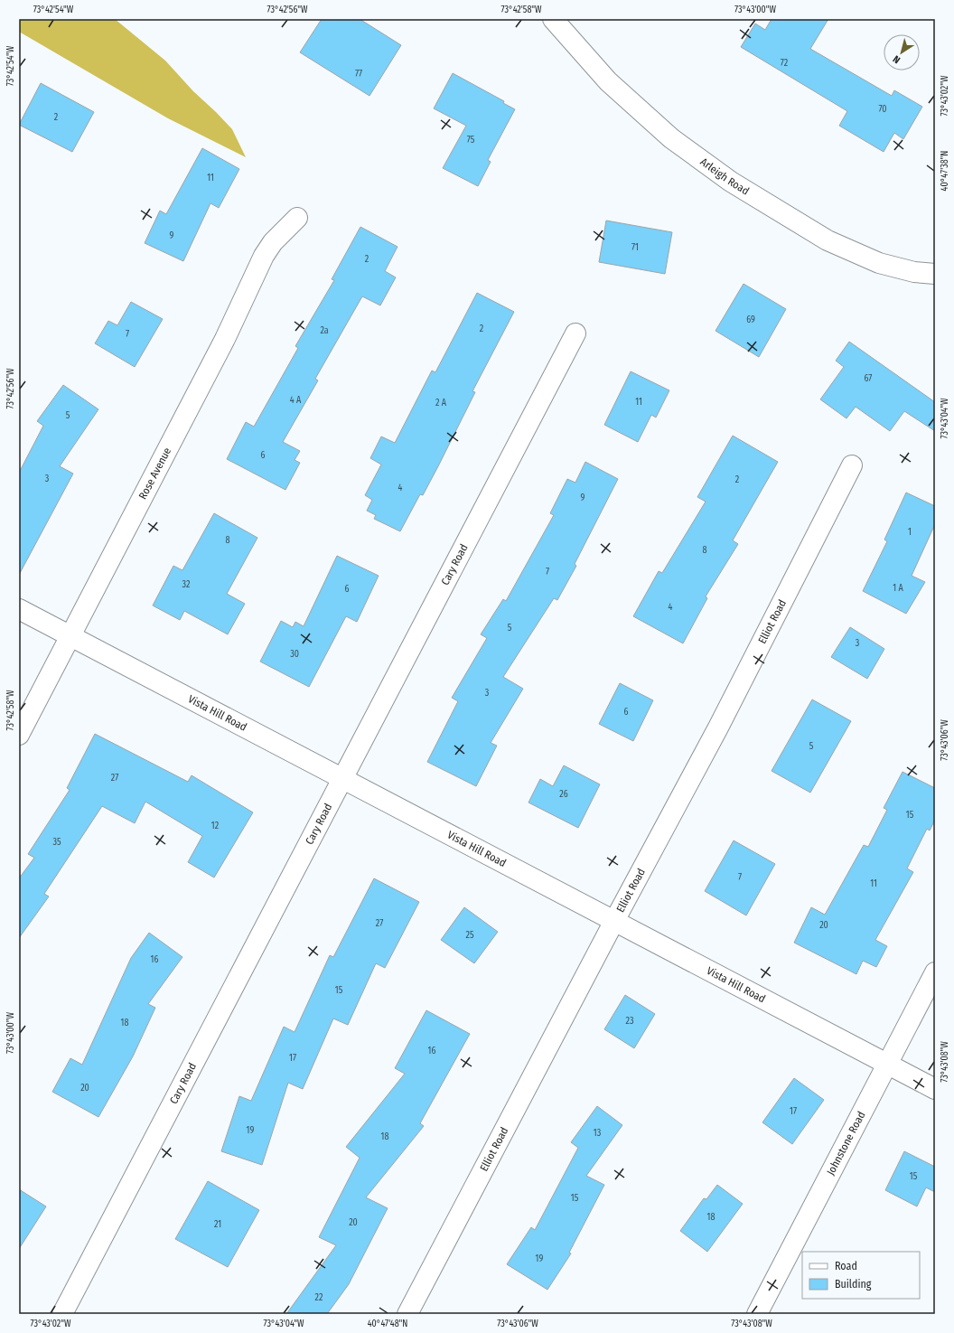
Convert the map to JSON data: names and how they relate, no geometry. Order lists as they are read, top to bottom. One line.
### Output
{"streets":{"street":["Arleigh Road","Rose Avenue","Cary Road","Elliot Road","Vista Hill Road","Johnstone Road"]},"crossings":[["Rose Avenue","Vista Hill Road"],["Cary Road","Vista Hill Road"],["Elliot Road","Vista Hill Road"],["Vista Hill Road","Johnstone Road"]],"house_numbers":["72","77","70","2","75","11","9","71","2","69","2","2a","7","67","4 A","11","2 A","5","6","3","2","4","9","1","8","8","7","32","1 A","6","4","5","3","30","3","6","5","27","26","15","12","35","7","11","27","20","25","16","15","23","18","16","17","20","17","19","13","18","15","15","18","20","21","19","22"],"legend":["Road","Building"],"north":"bottom left","coordinates":["73°42'54\"W","73°42'56\"W","73°42'58\"W","73°43'00\"W","73°43'02\"W","40°47'38\"N","73°43'04\"W","73°43'06\"W","73°43'08\"W","40°47'48\"N"]}
